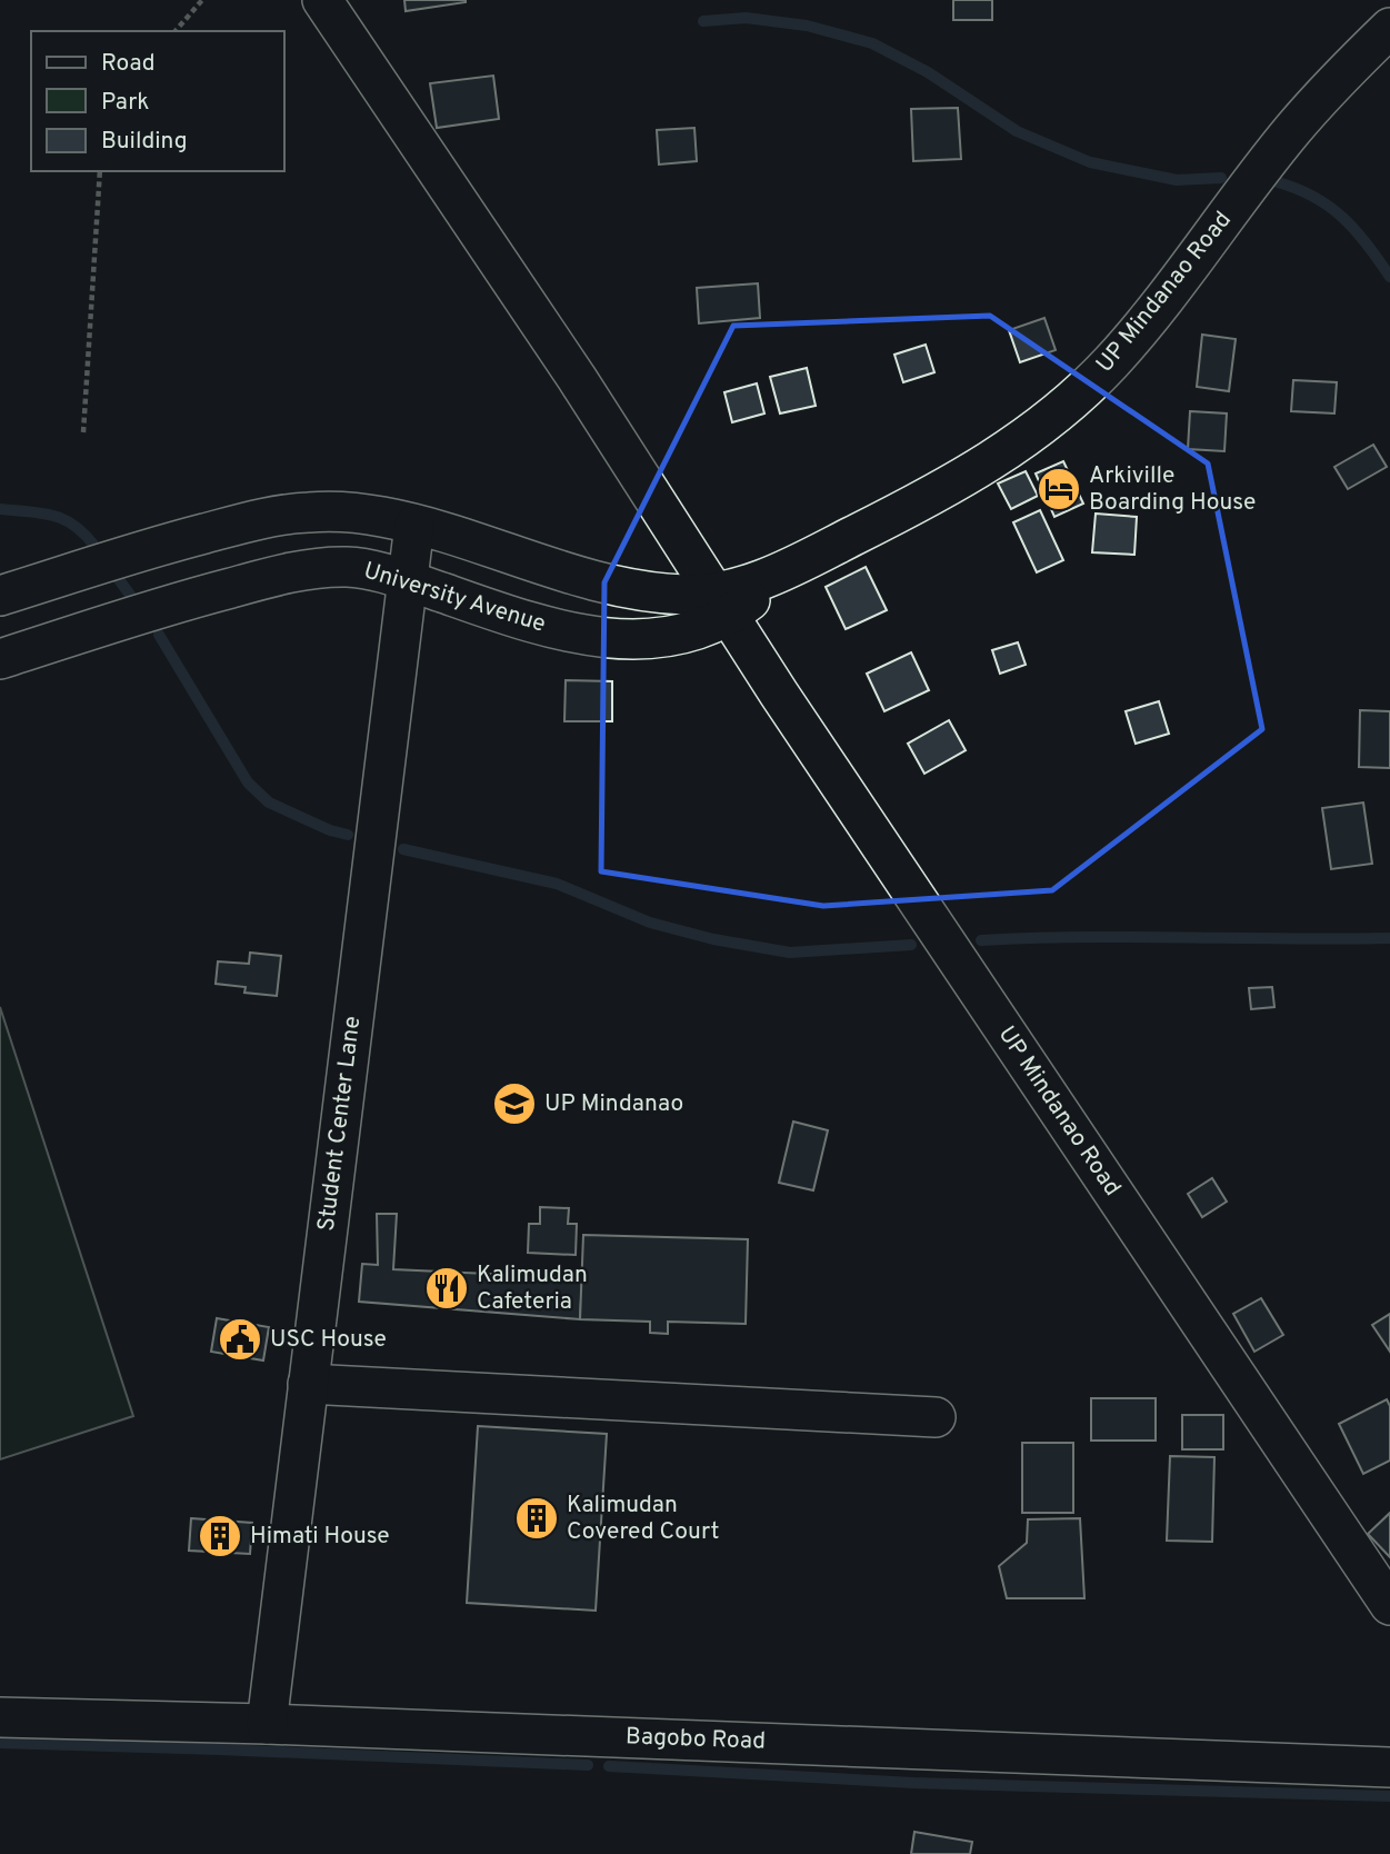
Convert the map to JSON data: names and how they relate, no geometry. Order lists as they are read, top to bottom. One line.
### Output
{"streets":{"street":["UP Mindanao Road","University Avenue","Student Center Lane","Bagobo Road"]},"crossings":[["UP Mindanao Road","University Avenue"],["University Avenue","Student Center Lane"],["Student Center Lane","Bagobo Road"]],"places":{"hotel":["Arkiville Boarding House"],"school or university":["UP Mindanao"],"restaurant":["Kalimudan Cafeteria"],"public building":["USC House"],"building":["Kalimudan Covered Court","Himati House"]},"legend":["Road","Park","Building"]}
